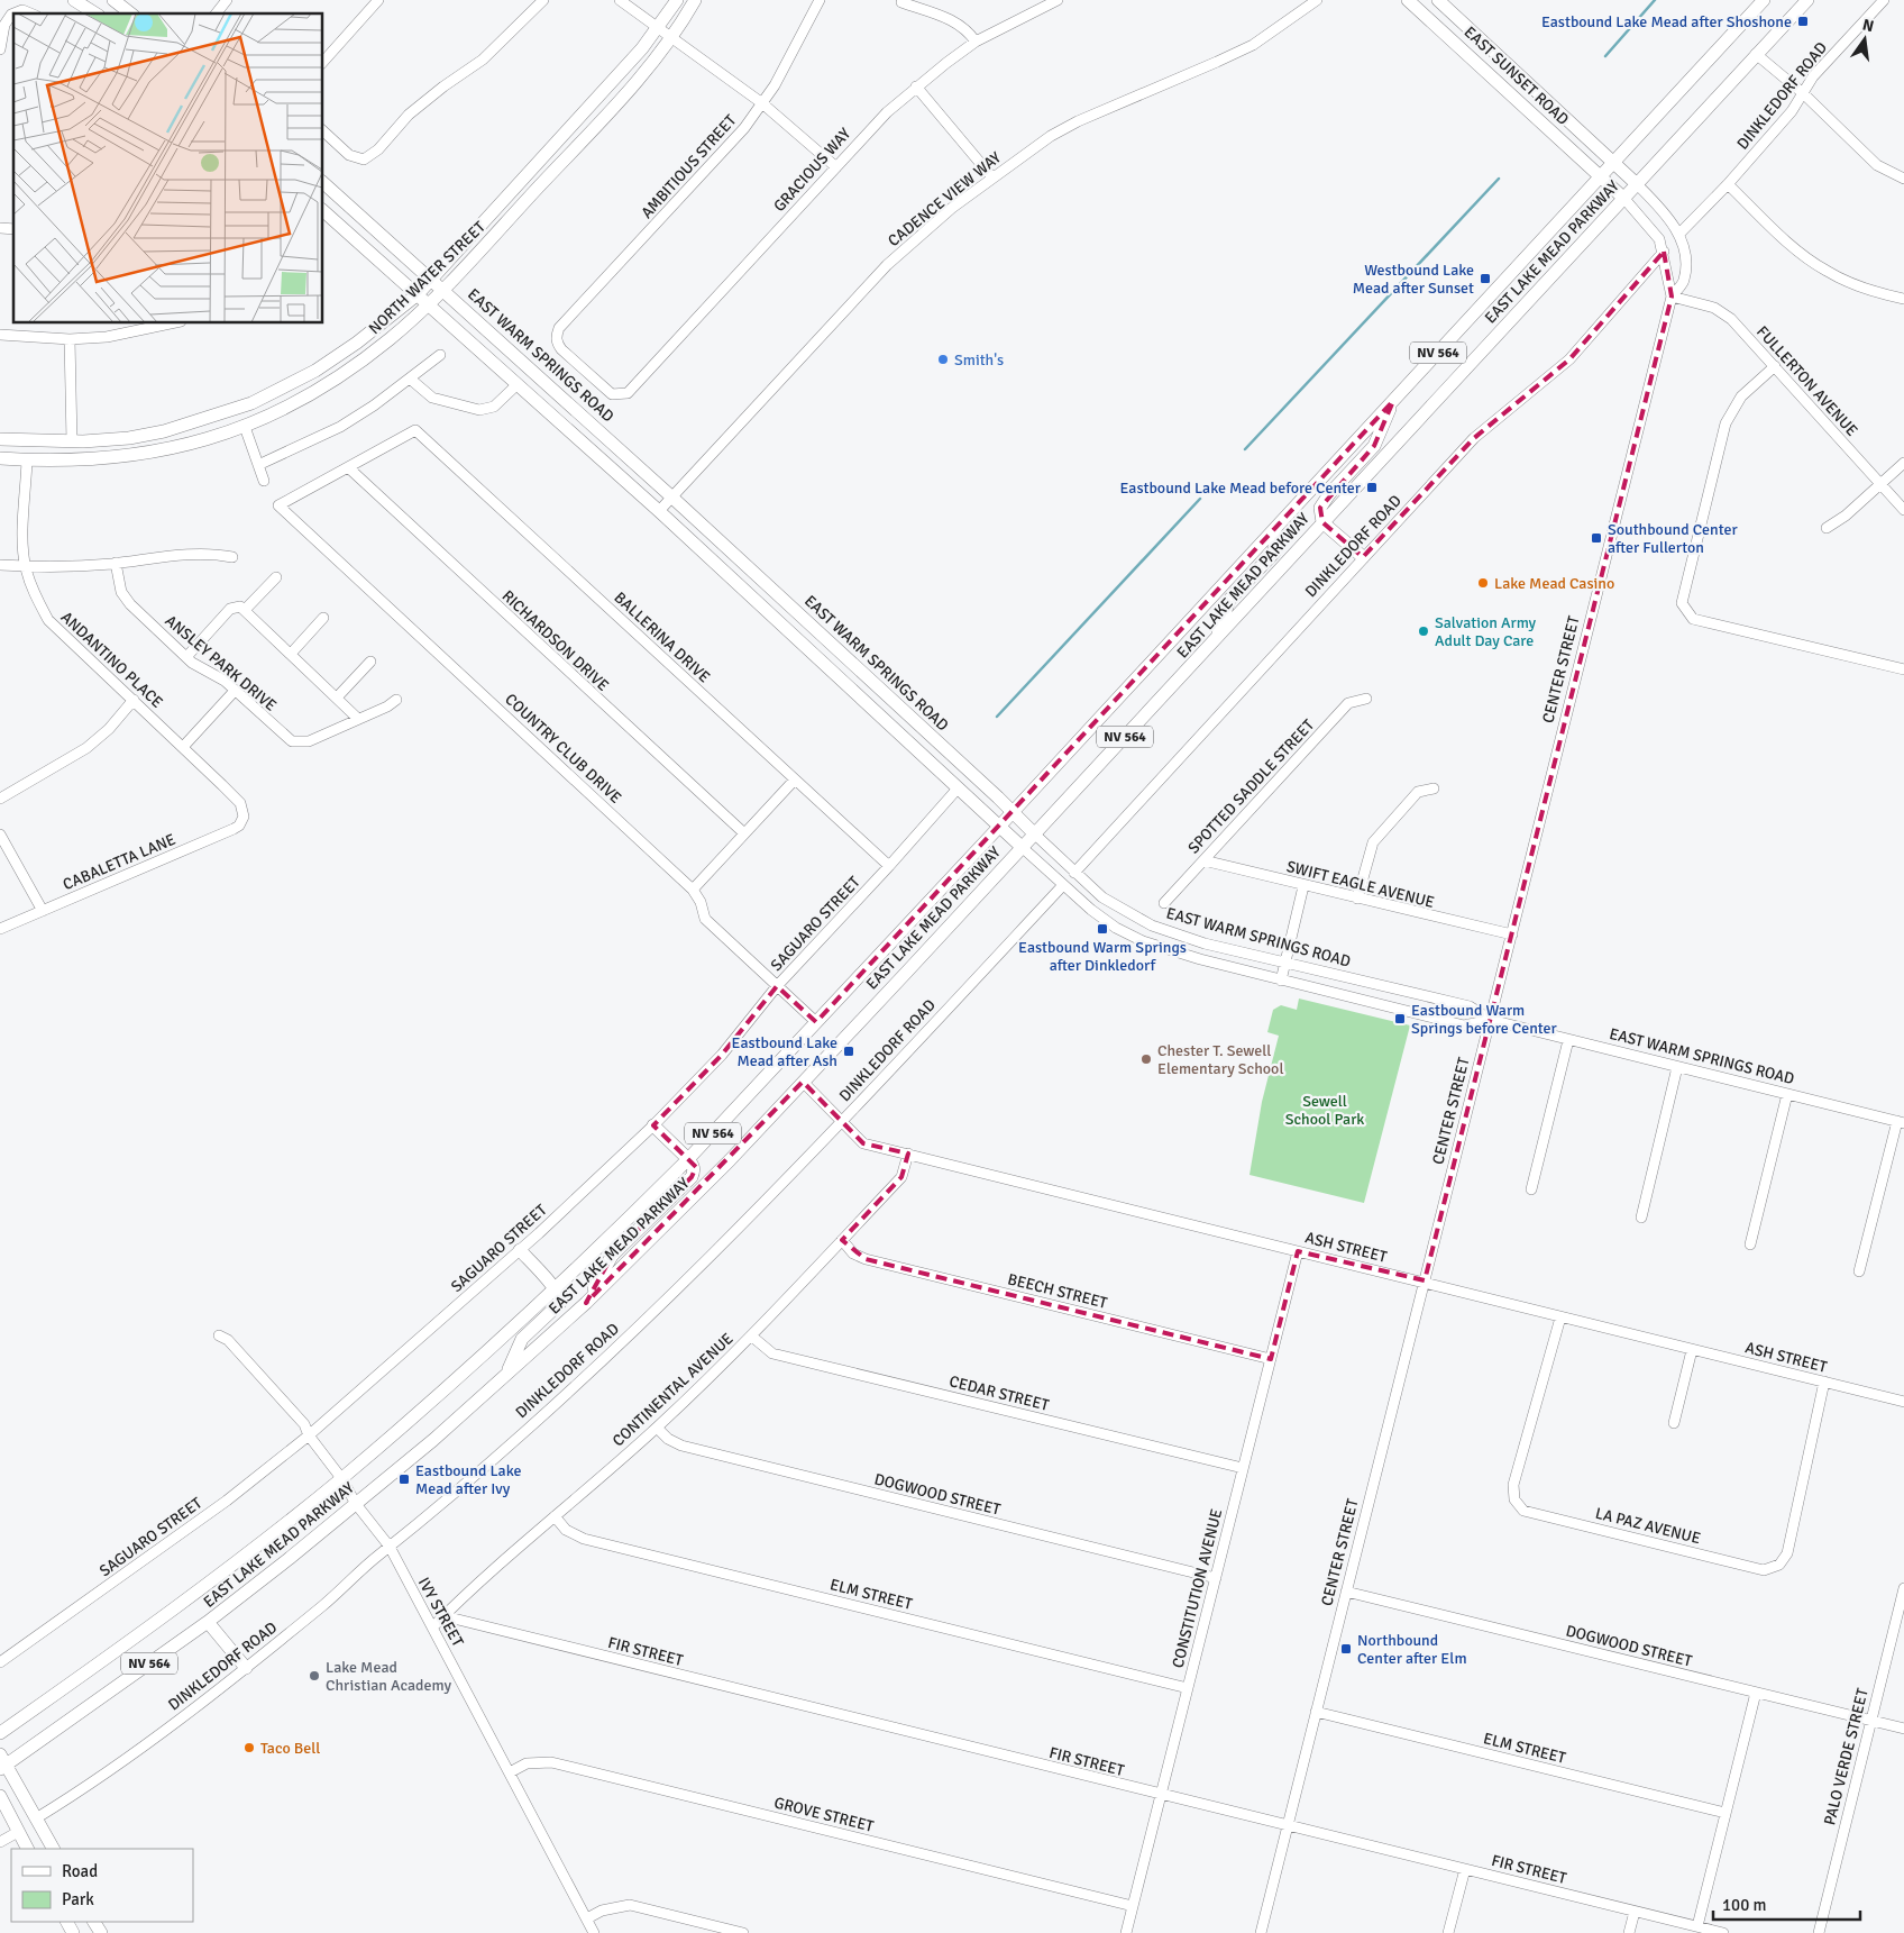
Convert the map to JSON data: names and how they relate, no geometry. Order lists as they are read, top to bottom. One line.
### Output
{"streets":{"main road":["EAST SUNSET ROAD","EAST LAKE MEAD PARKWAY","NORTH WATER STREET","NV 564","EAST WARM SPRINGS ROAD","CENTER STREET"],"street":["DINKLEDORF ROAD","AMBITIOUS STREET","GRACIOUS WAY","CADENCE VIEW WAY","FULLERTON AVENUE","BALLERINA DRIVE","RICHARDSON DRIVE","ANDANTINO PLACE","ANSLEY PARK DRIVE","COUNTRY CLUB DRIVE","SPOTTED SADDLE STREET","CABALETTA LANE","SWIFT EAGLE AVENUE","SAGUARO STREET","ASH STREET","BEECH STREET","CONTINENTAL AVENUE","CEDAR STREET","DOGWOOD STREET","LA PAZ AVENUE","CONSTITUTION AVENUE","ELM STREET","IVY STREET","FIR STREET","PALO VERDE STREET","GROVE STREET"]},"crossings":[["EAST SUNSET ROAD","EAST LAKE MEAD PARKWAY"],["EAST SUNSET ROAD","CENTER STREET"],["DINKLEDORF ROAD","EAST WARM SPRINGS ROAD"],["DINKLEDORF ROAD","CENTER STREET"],["DINKLEDORF ROAD","ASH STREET"],["DINKLEDORF ROAD","IVY STREET"],["AMBITIOUS STREET","GRACIOUS WAY"],["CADENCE VIEW WAY","EAST WARM SPRINGS ROAD"],["EAST LAKE MEAD PARKWAY","EAST WARM SPRINGS ROAD"],["EAST LAKE MEAD PARKWAY","CENTER STREET"],["EAST LAKE MEAD PARKWAY","COUNTRY CLUB DRIVE"],["EAST LAKE MEAD PARKWAY","ASH STREET"],["EAST LAKE MEAD PARKWAY","IVY STREET"],["NORTH WATER STREET","EAST WARM SPRINGS ROAD"],["NORTH WATER STREET","ANDANTINO PLACE"],["EAST WARM SPRINGS ROAD","CENTER STREET"],["EAST WARM SPRINGS ROAD","SAGUARO STREET"],["FULLERTON AVENUE","CENTER STREET"],["BALLERINA DRIVE","RICHARDSON DRIVE"],["BALLERINA DRIVE","COUNTRY CLUB DRIVE"],["BALLERINA DRIVE","SAGUARO STREET"],["RICHARDSON DRIVE","COUNTRY CLUB DRIVE"],["ANDANTINO PLACE","CABALETTA LANE"],["CENTER STREET","SWIFT EAGLE AVENUE"],["CENTER STREET","ASH STREET"],["CENTER STREET","DOGWOOD STREET"],["CENTER STREET","ELM STREET"],["CENTER STREET","FIR STREET"],["COUNTRY CLUB DRIVE","SAGUARO STREET"],["SPOTTED SADDLE STREET","SWIFT EAGLE AVENUE"],["SAGUARO STREET","IVY STREET"],["ASH STREET","CONTINENTAL AVENUE"],["ASH STREET","LA PAZ AVENUE"],["ASH STREET","CONSTITUTION AVENUE"],["BEECH STREET","CONTINENTAL AVENUE"],["BEECH STREET","CONSTITUTION AVENUE"],["CONTINENTAL AVENUE","CEDAR STREET"],["CONTINENTAL AVENUE","DOGWOOD STREET"],["CONTINENTAL AVENUE","ELM STREET"],["CONTINENTAL AVENUE","IVY STREET"],["CONTINENTAL AVENUE","FIR STREET"],["CEDAR STREET","CONSTITUTION AVENUE"],["DOGWOOD STREET","CONSTITUTION AVENUE"],["DOGWOOD STREET","PALO VERDE STREET"],["CONSTITUTION AVENUE","ELM STREET"],["CONSTITUTION AVENUE","FIR STREET"],["CONSTITUTION AVENUE","GROVE STREET"],["IVY STREET","GROVE STREET"]],"parks":["Sewell School Park"],"places":{"transit":["Eastbound Lake Mead after Shoshone","Westbound Lake Mead after Sunset","Eastbound Lake Mead before Center","Southbound Center after Fullerton","Eastbound Warm Springs after Dinkledorf","Eastbound Warm Springs before Center","Eastbound Lake Mead after Ash","Eastbound Lake Mead after Ivy","Northbound Center after Elm"],"other":["Smith's","Lake Mead Casino","Salvation Army Adult Day Care","Chester T. Sewell Elementary School","Lake Mead Christian Academy","Taco Bell"]},"legend":["Road","Park"],"scale_bar":"100 m","north":"top"}
